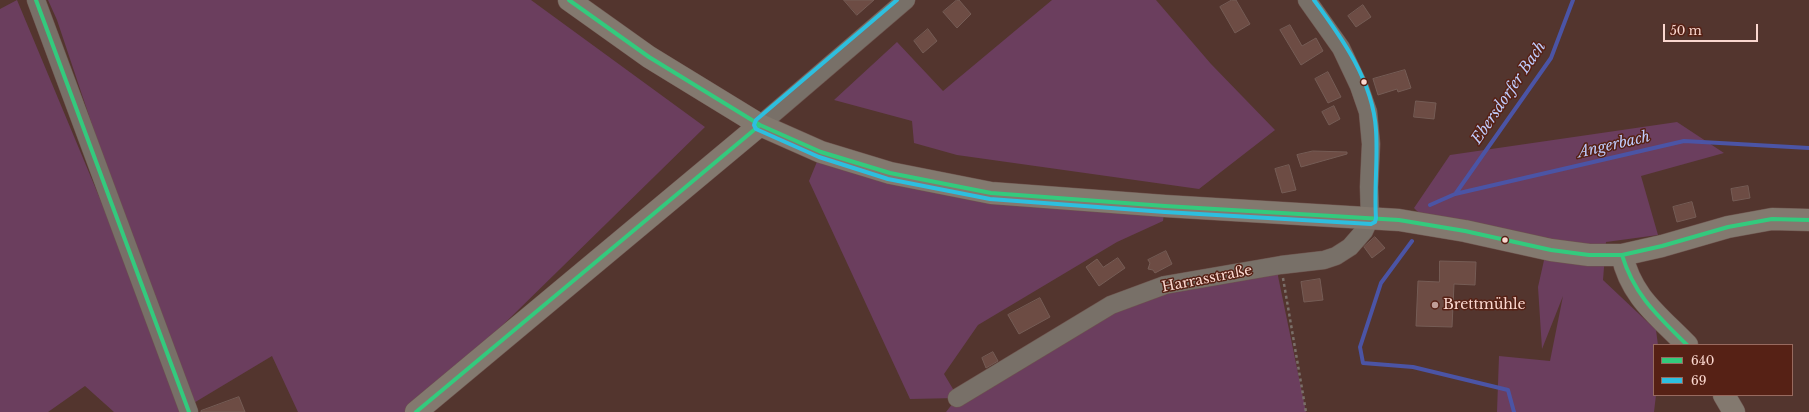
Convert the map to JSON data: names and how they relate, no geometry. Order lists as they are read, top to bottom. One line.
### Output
{"streets":{"street":["Harrasstraße"]},"water":["Ebersdorfer Bach","Angerbach"],"places":["Brettmühle"],"lines":["transit line 640","transit line 69"],"legend":["640","69"],"scale_bar":"50 m"}
